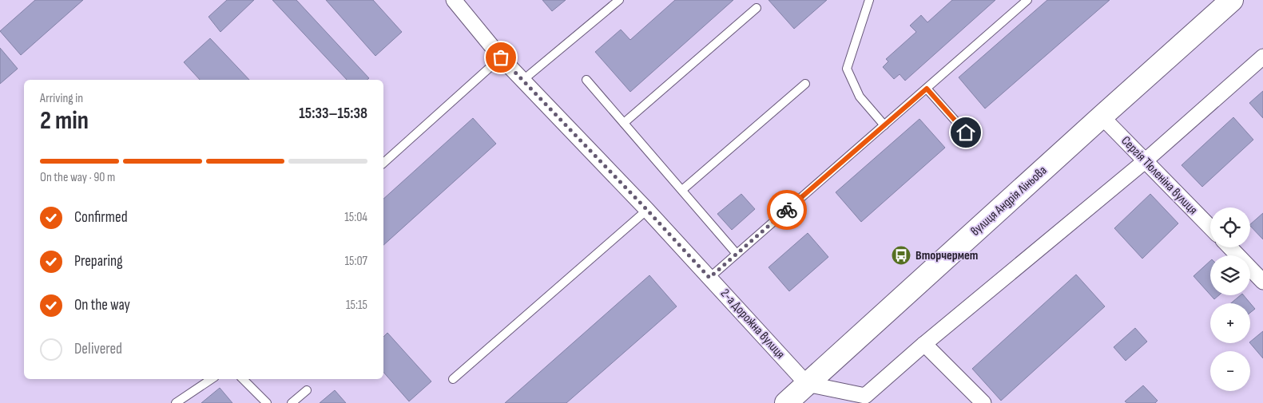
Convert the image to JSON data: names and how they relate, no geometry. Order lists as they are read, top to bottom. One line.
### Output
{"streets":{"main road":["вулиця Андрія Ліньова"],"street":["Сергія Тюленіна вулиця","2-а Дорожна вулиця"]},"crossings":[["Сергія Тюленіна вулиця","вулиця Андрія Ліньова"],["вулиця Андрія Ліньова","2-а Дорожна вулиця"]],"places":{"bus stop":["Вторчермет"]},"page":{"heading":["2 min","Arriving in","15:33–15:38"],"bar":"On the way · 90 m","list":[["Confirmed","15:04"],["Preparing","15:07"],["On the way","15:15"],"Delivered"],"map_buttons":["+","−"]}}
